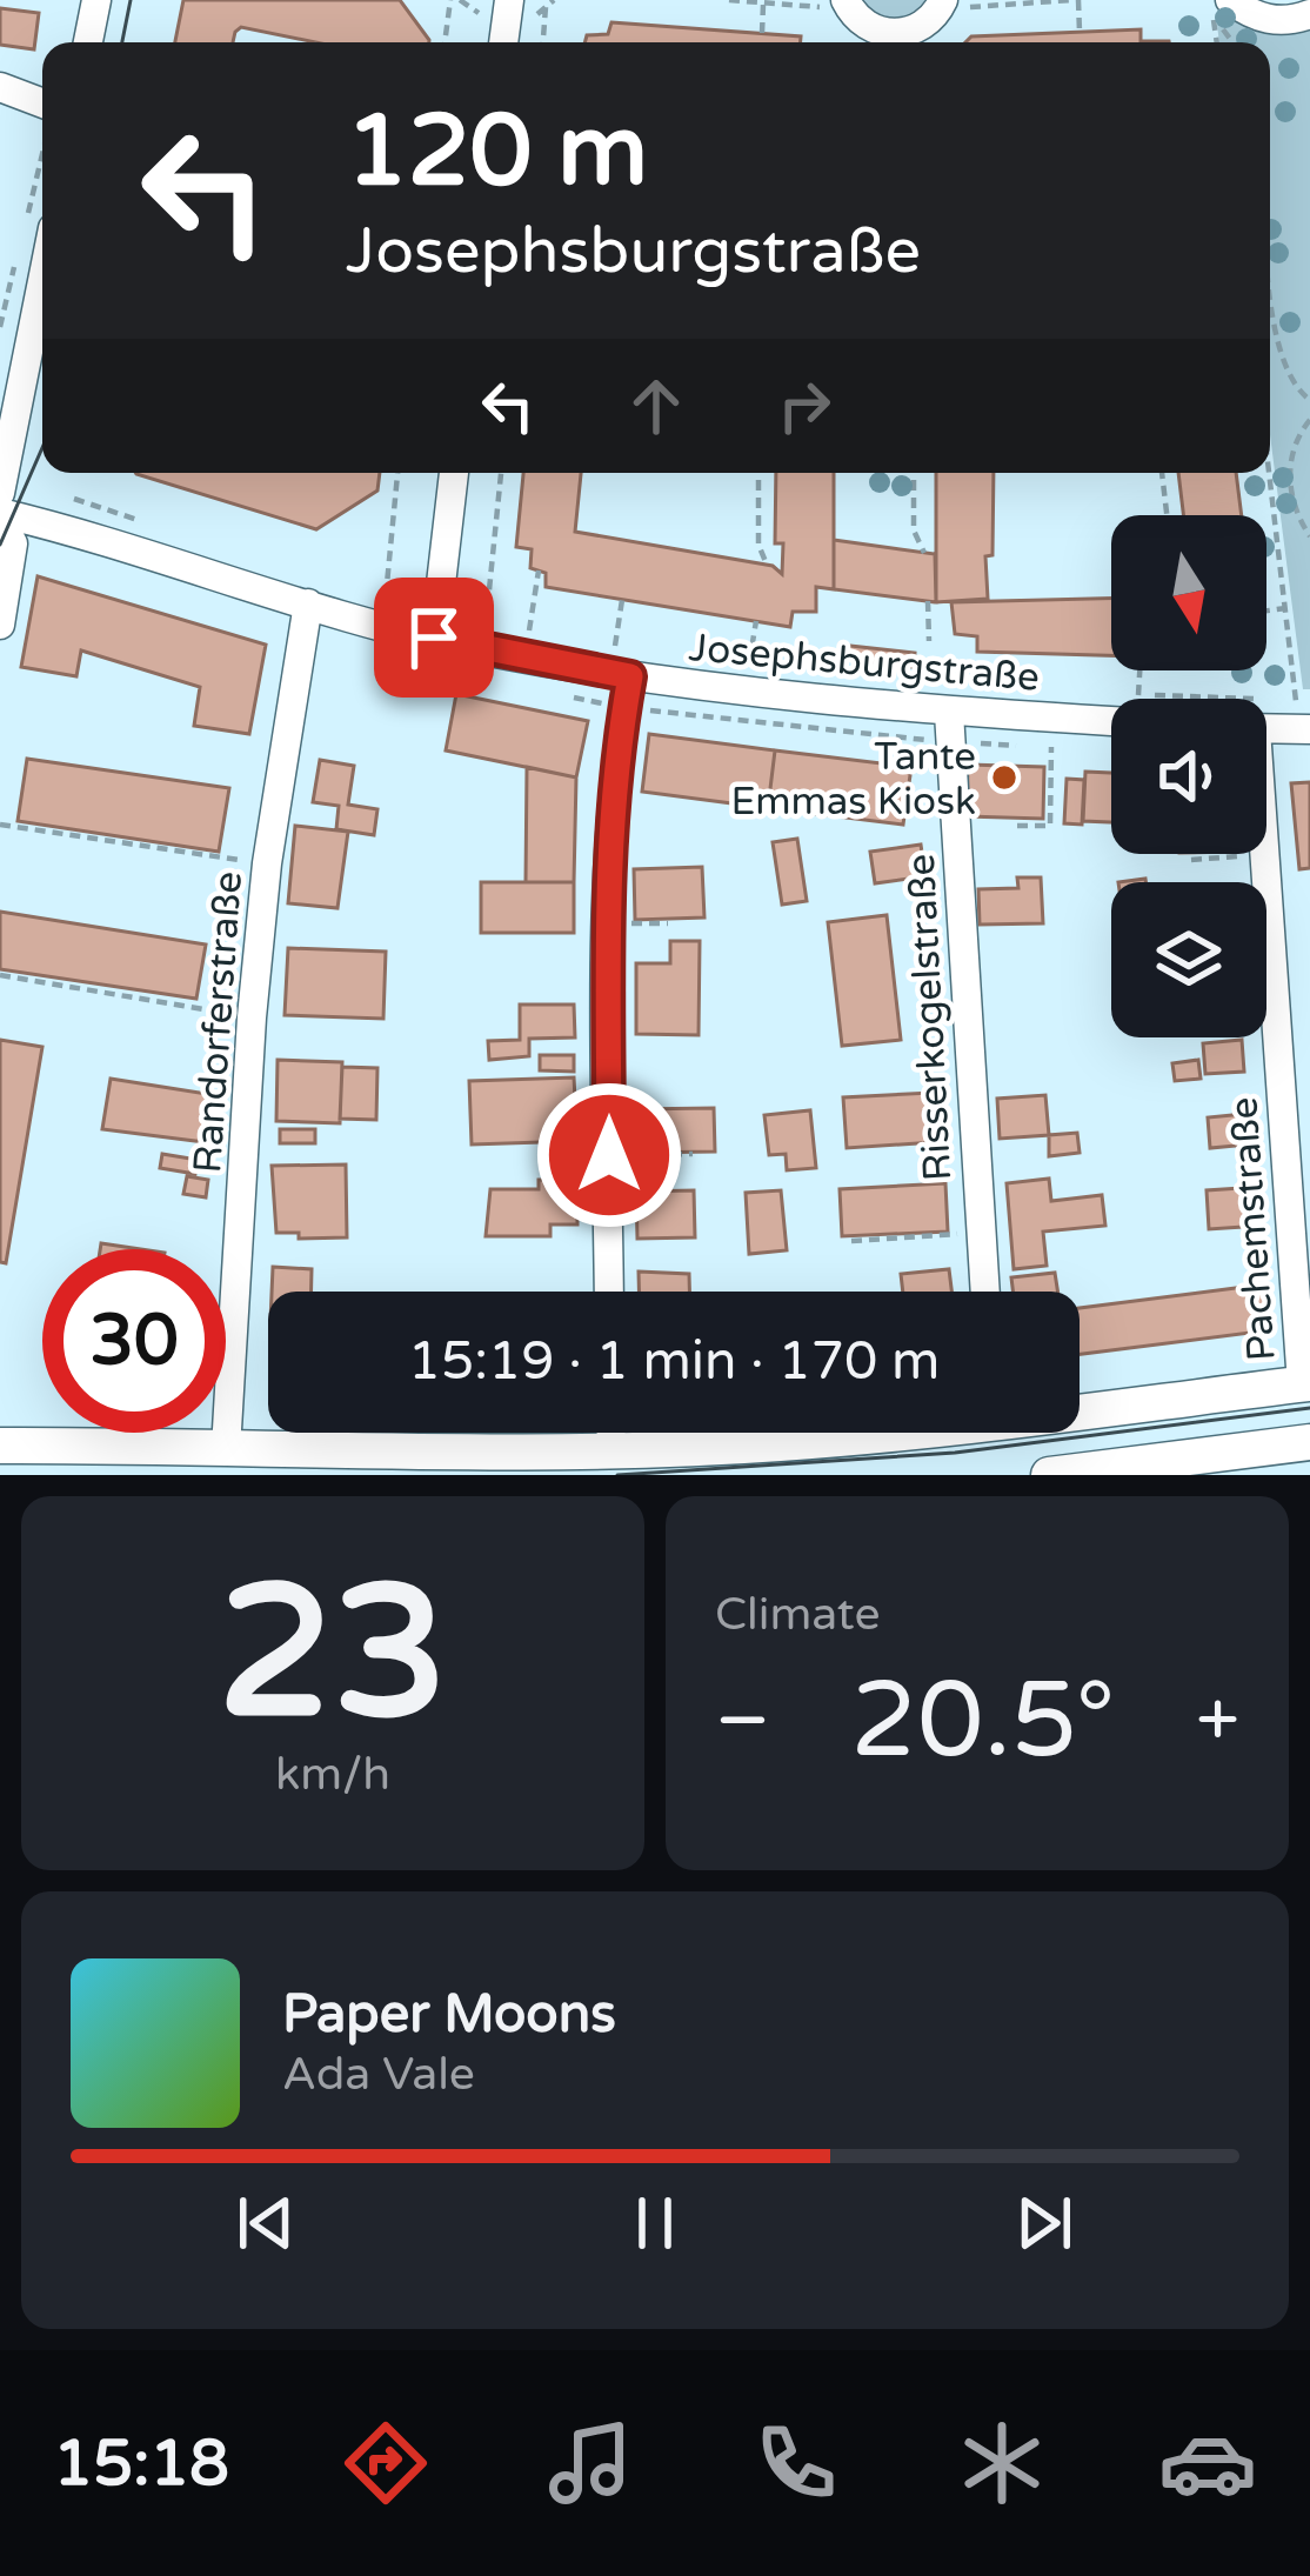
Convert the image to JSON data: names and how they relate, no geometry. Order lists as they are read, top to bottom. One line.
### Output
{"streets":{"street":["Josephsburgstraße","Risserkogelstraße","Randorferstraße","Pachemstraße"]},"crossings":[["Josephsburgstraße","Risserkogelstraße"],["Josephsburgstraße","Randorferstraße"]],"places":["Tante Emmas Kiosk"],"north":"bottom","page":{"turn":["120 m","Josephsburgstraße"],"limit":"30","trip":"15:19 · 1 min · 170 m","tile":[["23","km/h"],"Climate"],"heat":["−","20.5°","+"],"song":["Paper Moons","Ada Vale"],"tabs":"15:18"}}
